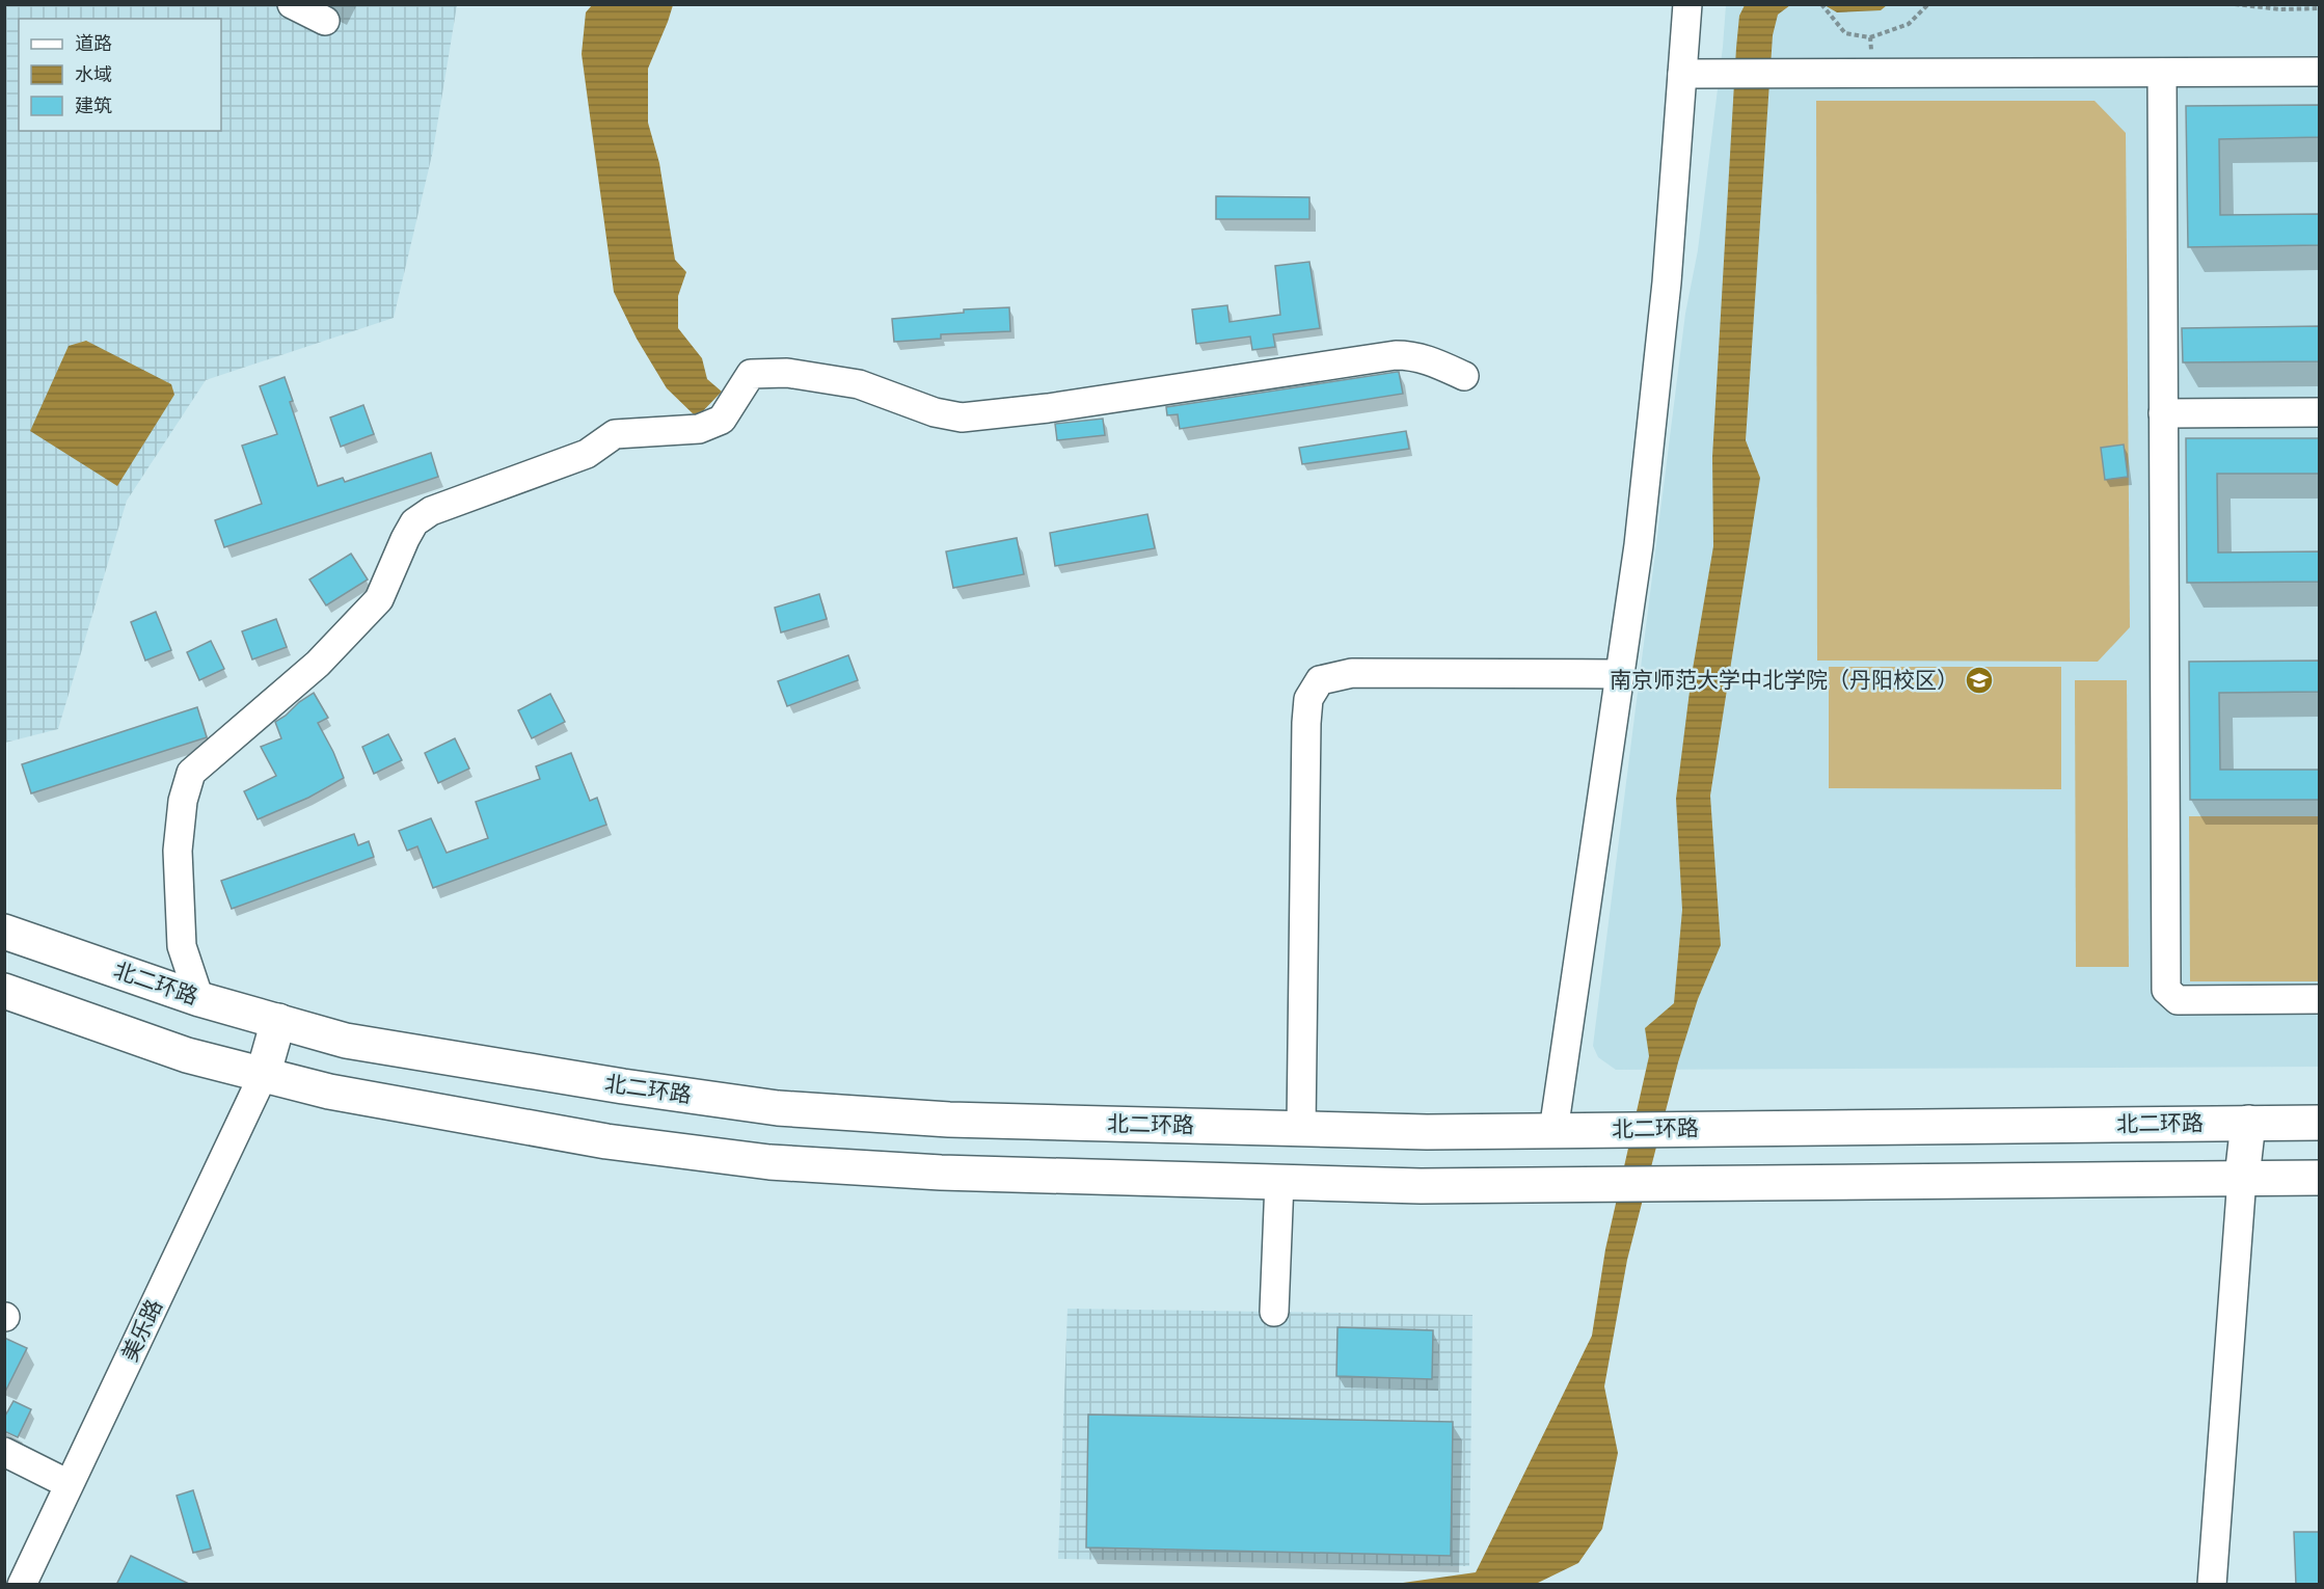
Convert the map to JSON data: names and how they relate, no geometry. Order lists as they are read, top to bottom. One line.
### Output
{"streets":{"main road":["北二环路"],"street":["美乐路"]},"places":{"school or university":["南京师范大学中北学院（丹阳校区）"]},"legend":["道路","水域","建筑"]}
